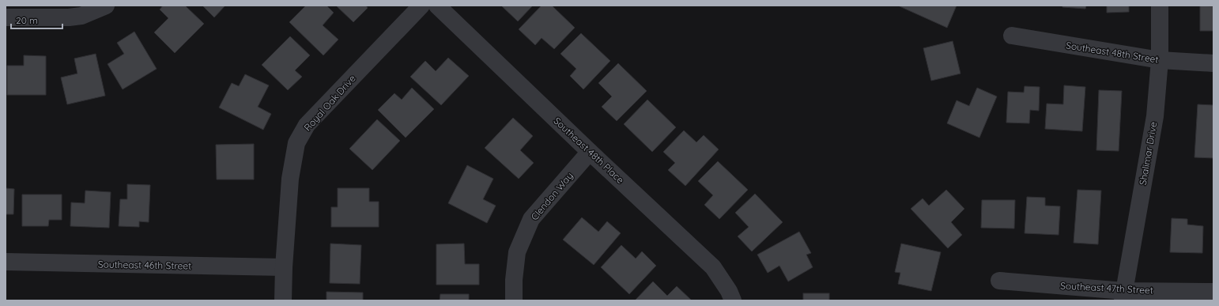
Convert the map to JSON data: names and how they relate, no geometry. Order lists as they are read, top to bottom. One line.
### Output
{"streets":{"street":["Southeast 48th Street","Royal Oak Drive","Southeast 48th Place","Shalimar Drive","Clendon Way","Southeast 46th Street","Southeast 47th Street"]},"crossings":[["Southeast 48th Street","Shalimar Drive"],["Royal Oak Drive","Southeast 46th Street"],["Southeast 48th Place","Clendon Way"],["Shalimar Drive","Southeast 47th Street"]],"scale_bar":"20 m"}
